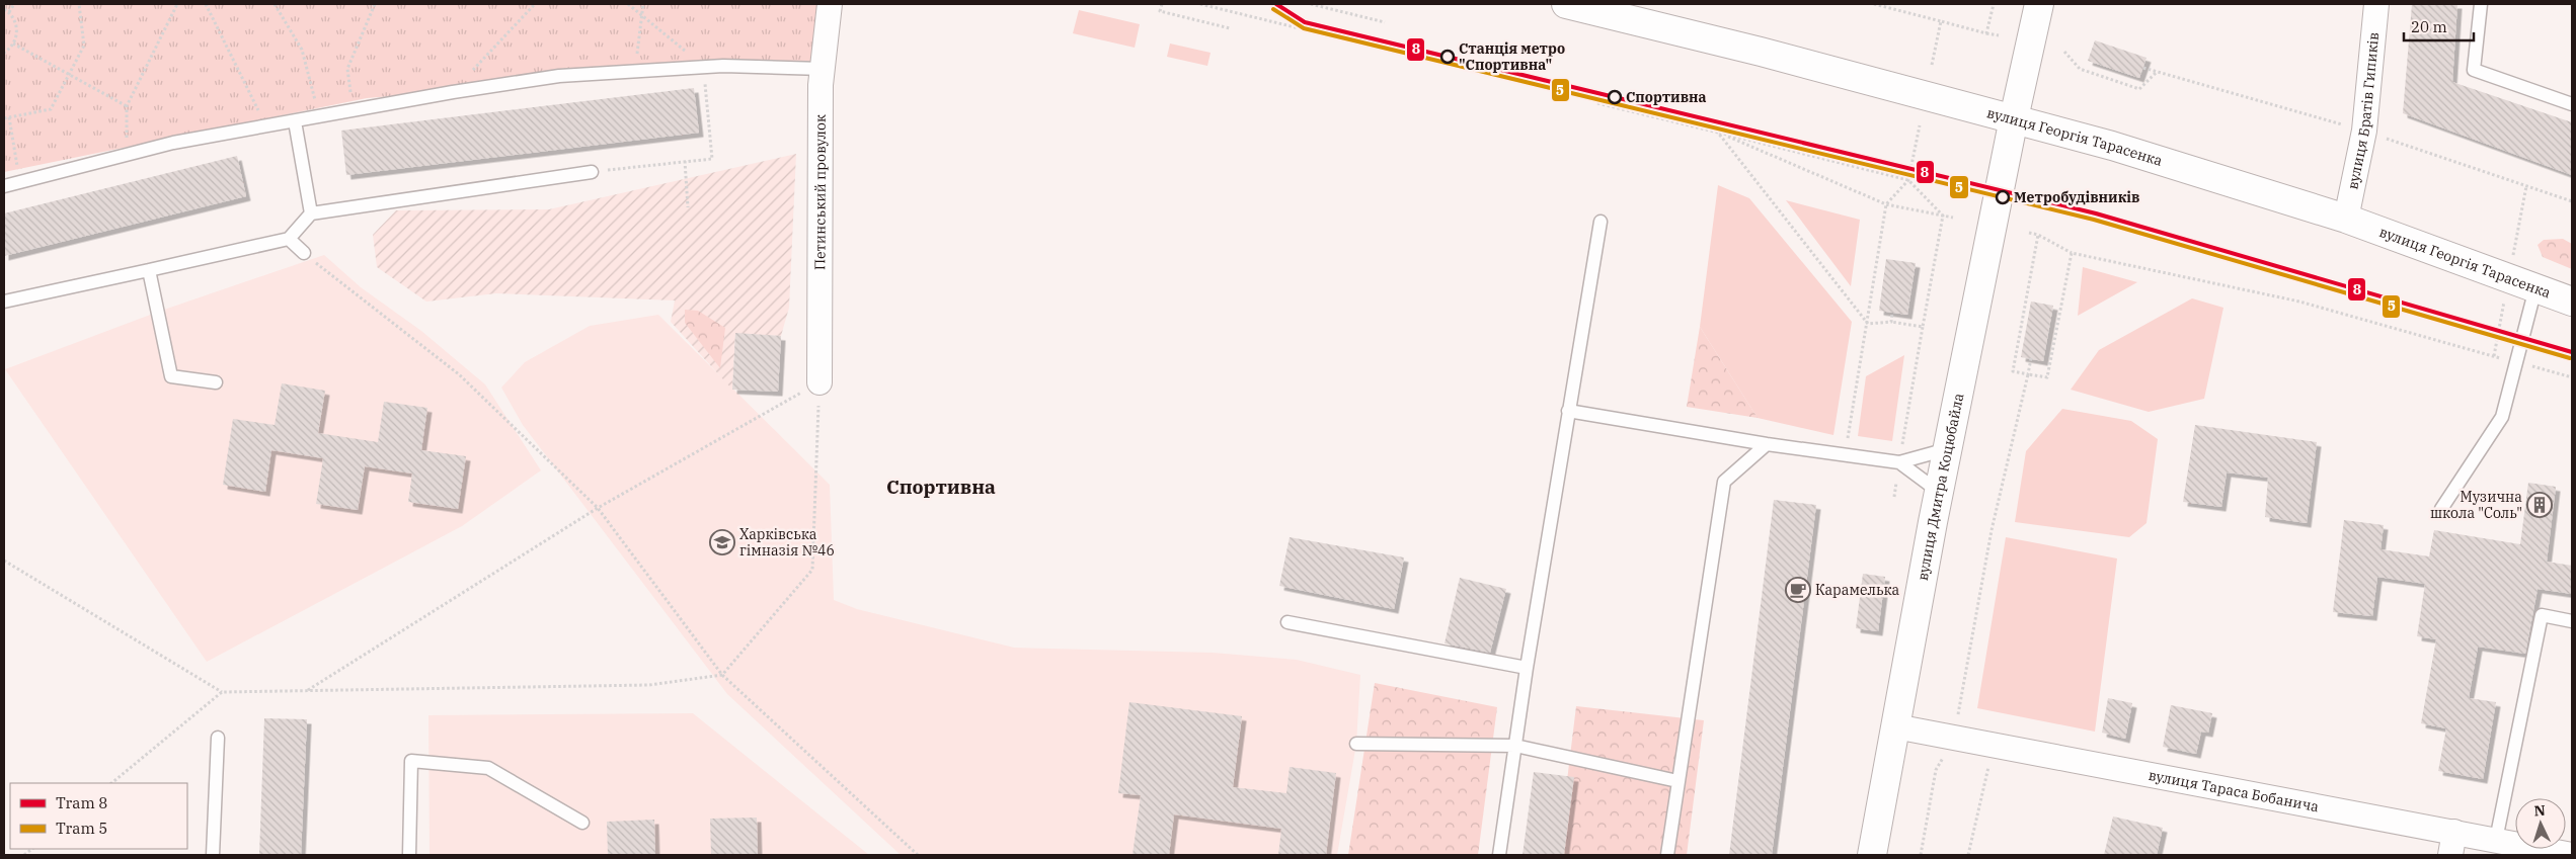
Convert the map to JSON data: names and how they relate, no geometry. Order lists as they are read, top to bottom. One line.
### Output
{"streets":{"main road":["вулиця Георгія Тарасенка","вулиця Дмитра Коцюбайла"],"street":["вулиця Братів Гипиків","Петинський провулок","вулиця Тараса Бобанича"]},"crossings":[["вулиця Братів Гипиків","вулиця Георгія Тарасенка"],["вулиця Георгія Тарасенка","вулиця Дмитра Коцюбайла"],["вулиця Дмитра Коцюбайла","вулиця Тараса Бобанича"]],"districts":["Спортивна"],"places":{"other":["Станція метро \"Спортивна\"","Спортивна","Метробудівників"],"building":["Музична школа \"Соль\""],"school or university":["Харківська гімназія №46"],"cafe":["Карамелька"]},"lines":["tram line 8","tram line 5"],"legend":["Tram 8","Tram 5"],"scale_bar":"20 m","north":"top"}
